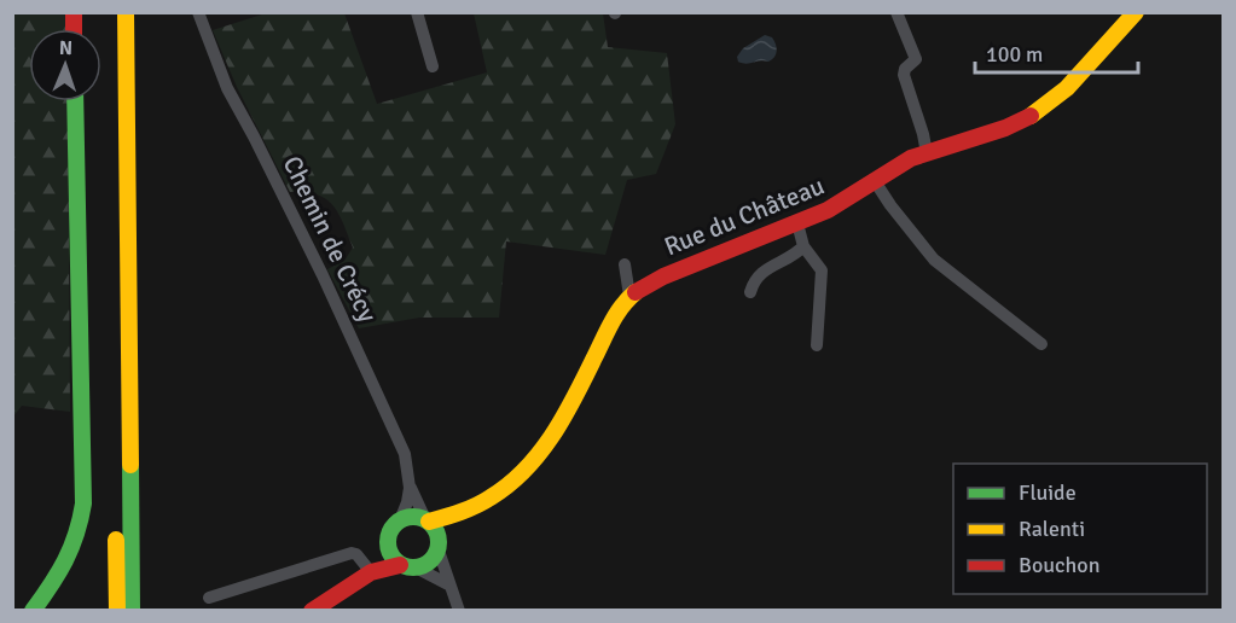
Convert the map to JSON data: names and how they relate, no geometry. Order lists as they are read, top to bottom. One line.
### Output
{"streets":{"main road":["Rue du Château"],"street":["Chemin de Crécy"]},"crossings":[["Rue du Château","Chemin de Crécy"]],"legend":["Fluide","Ralenti","Bouchon"],"scale_bar":"100 m","north":"top"}
